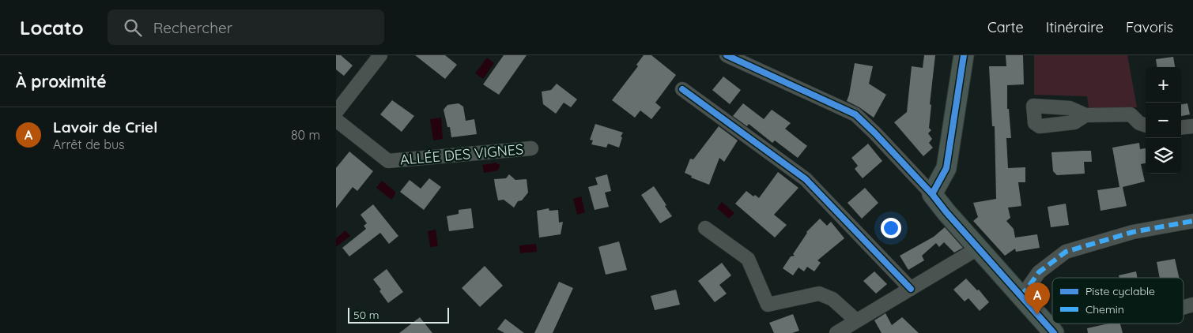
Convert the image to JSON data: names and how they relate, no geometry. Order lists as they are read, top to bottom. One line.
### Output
{"streets":{"street":["ALLÉE DES VIGNES"]},"legend":["Piste cyclable","Chemin"],"scale_bar":"50 m","page":{"header":"Locato","search":"Rechercher","nav":["Carte","Itinéraire","Favoris"],"heading":"À proximité","map_buttons":["+","−"],"list":[{"mark":"A","name":"Lavoir de Criel","note":"Arrêt de bus","value":"80 m"}],"pins":"A","scale":"50 m"}}
